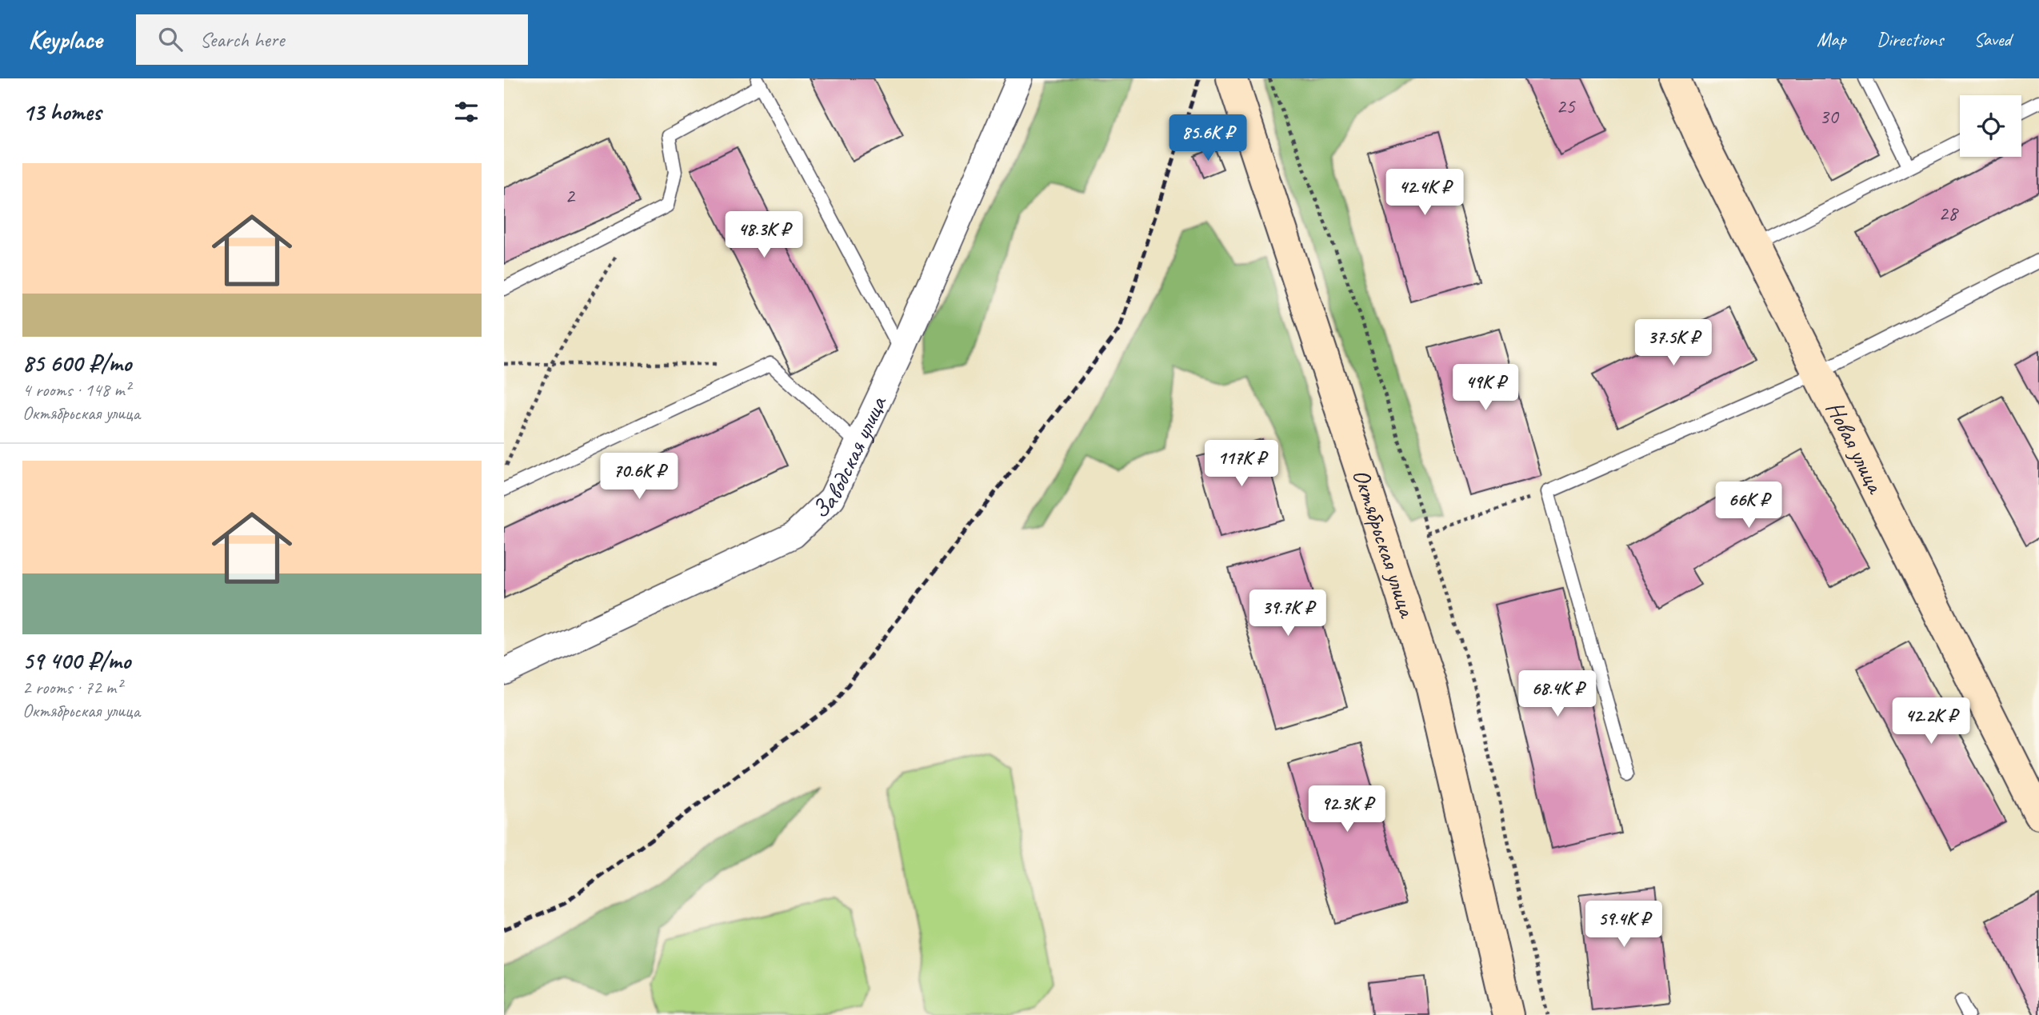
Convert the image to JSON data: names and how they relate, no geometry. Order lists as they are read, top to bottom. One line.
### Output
{"streets":{"main road":["Новая улица","Октябрьская улица"],"street":["Заводская улица"]},"house_numbers":["25","30","2","28"],"page":{"header":"Keyplace","search":"Search here","nav":["Map","Directions","Saved"],"heading":"13 homes","price":["85.6K ₽","42.4K ₽","48.3K ₽","37.5K ₽","49K ₽","117K ₽","70.6K ₽","66K ₽","39.7K ₽","68.4K ₽","42.2K ₽","92.3K ₽","59.4K ₽"],"list":[{"name":"85 600 ₽/mo","note":"4 rooms · 148 m² · Октябрьская улица"},{"name":"59 400 ₽/mo","note":"2 rooms · 72 m² · Октябрьская улица"}]}}
